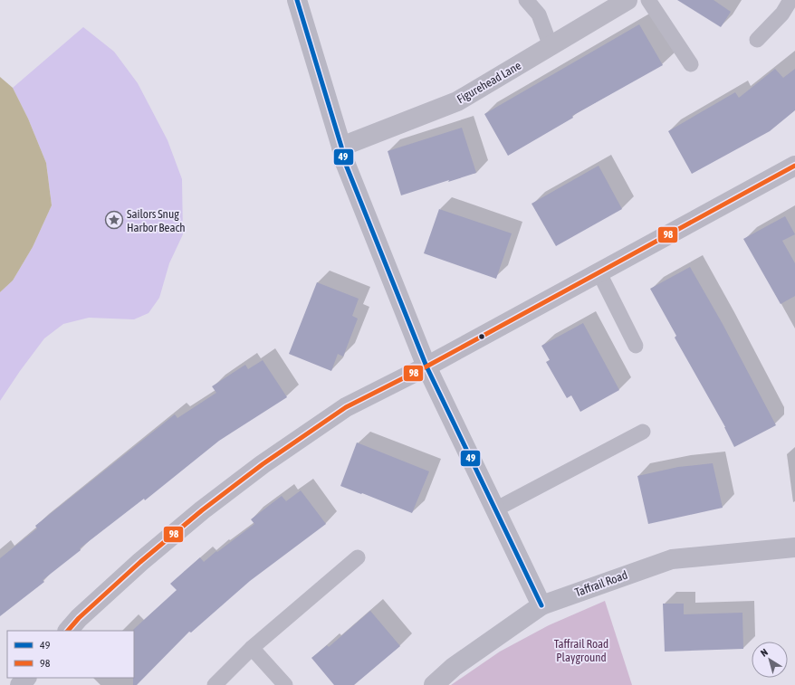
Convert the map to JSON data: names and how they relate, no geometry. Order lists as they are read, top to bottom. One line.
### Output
{"streets":{"street":["Figurehead Lane","Taffrail Road"]},"parks":["Taffrail Road Playground"],"places":{"place":["Sailors Snug Harbor Beach"]},"lines":["transit line 49","transit line 98"],"legend":["49","98"],"north":"top left"}
